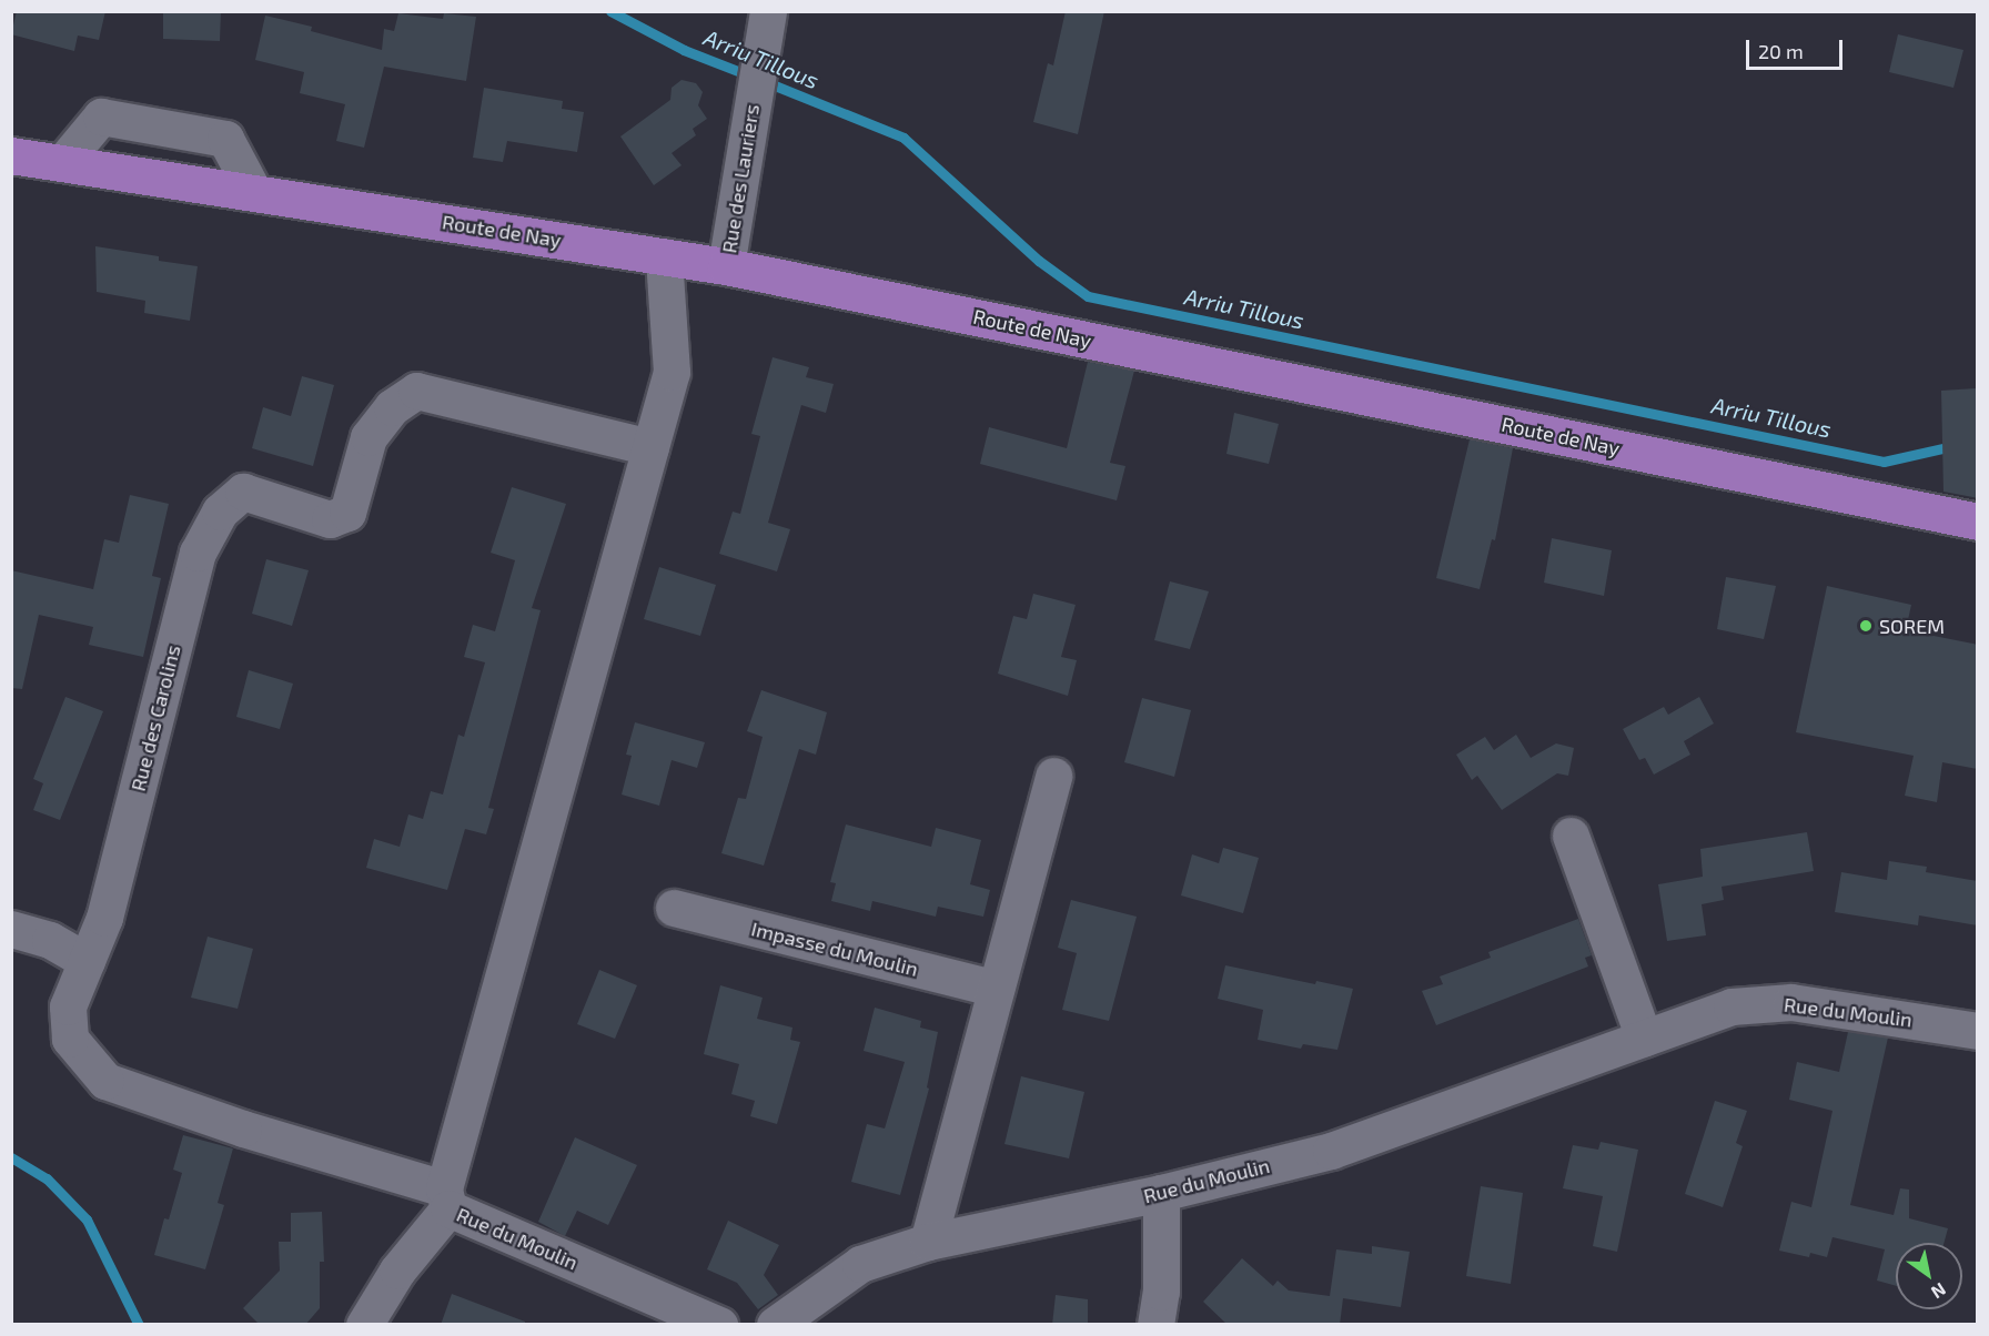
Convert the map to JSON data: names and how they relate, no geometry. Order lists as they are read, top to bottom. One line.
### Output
{"streets":{"main road":["Route de Nay"],"street":["Rue des Lauriers","Rue des Carolins","Impasse du Moulin","Rue du Moulin"]},"crossings":[["Rue des Lauriers","Route de Nay"],["Rue des Carolins","Rue du Moulin"]],"water":["Arriu Tillous"],"places":["SOREM"],"scale_bar":"20 m","north":"bottom right"}
